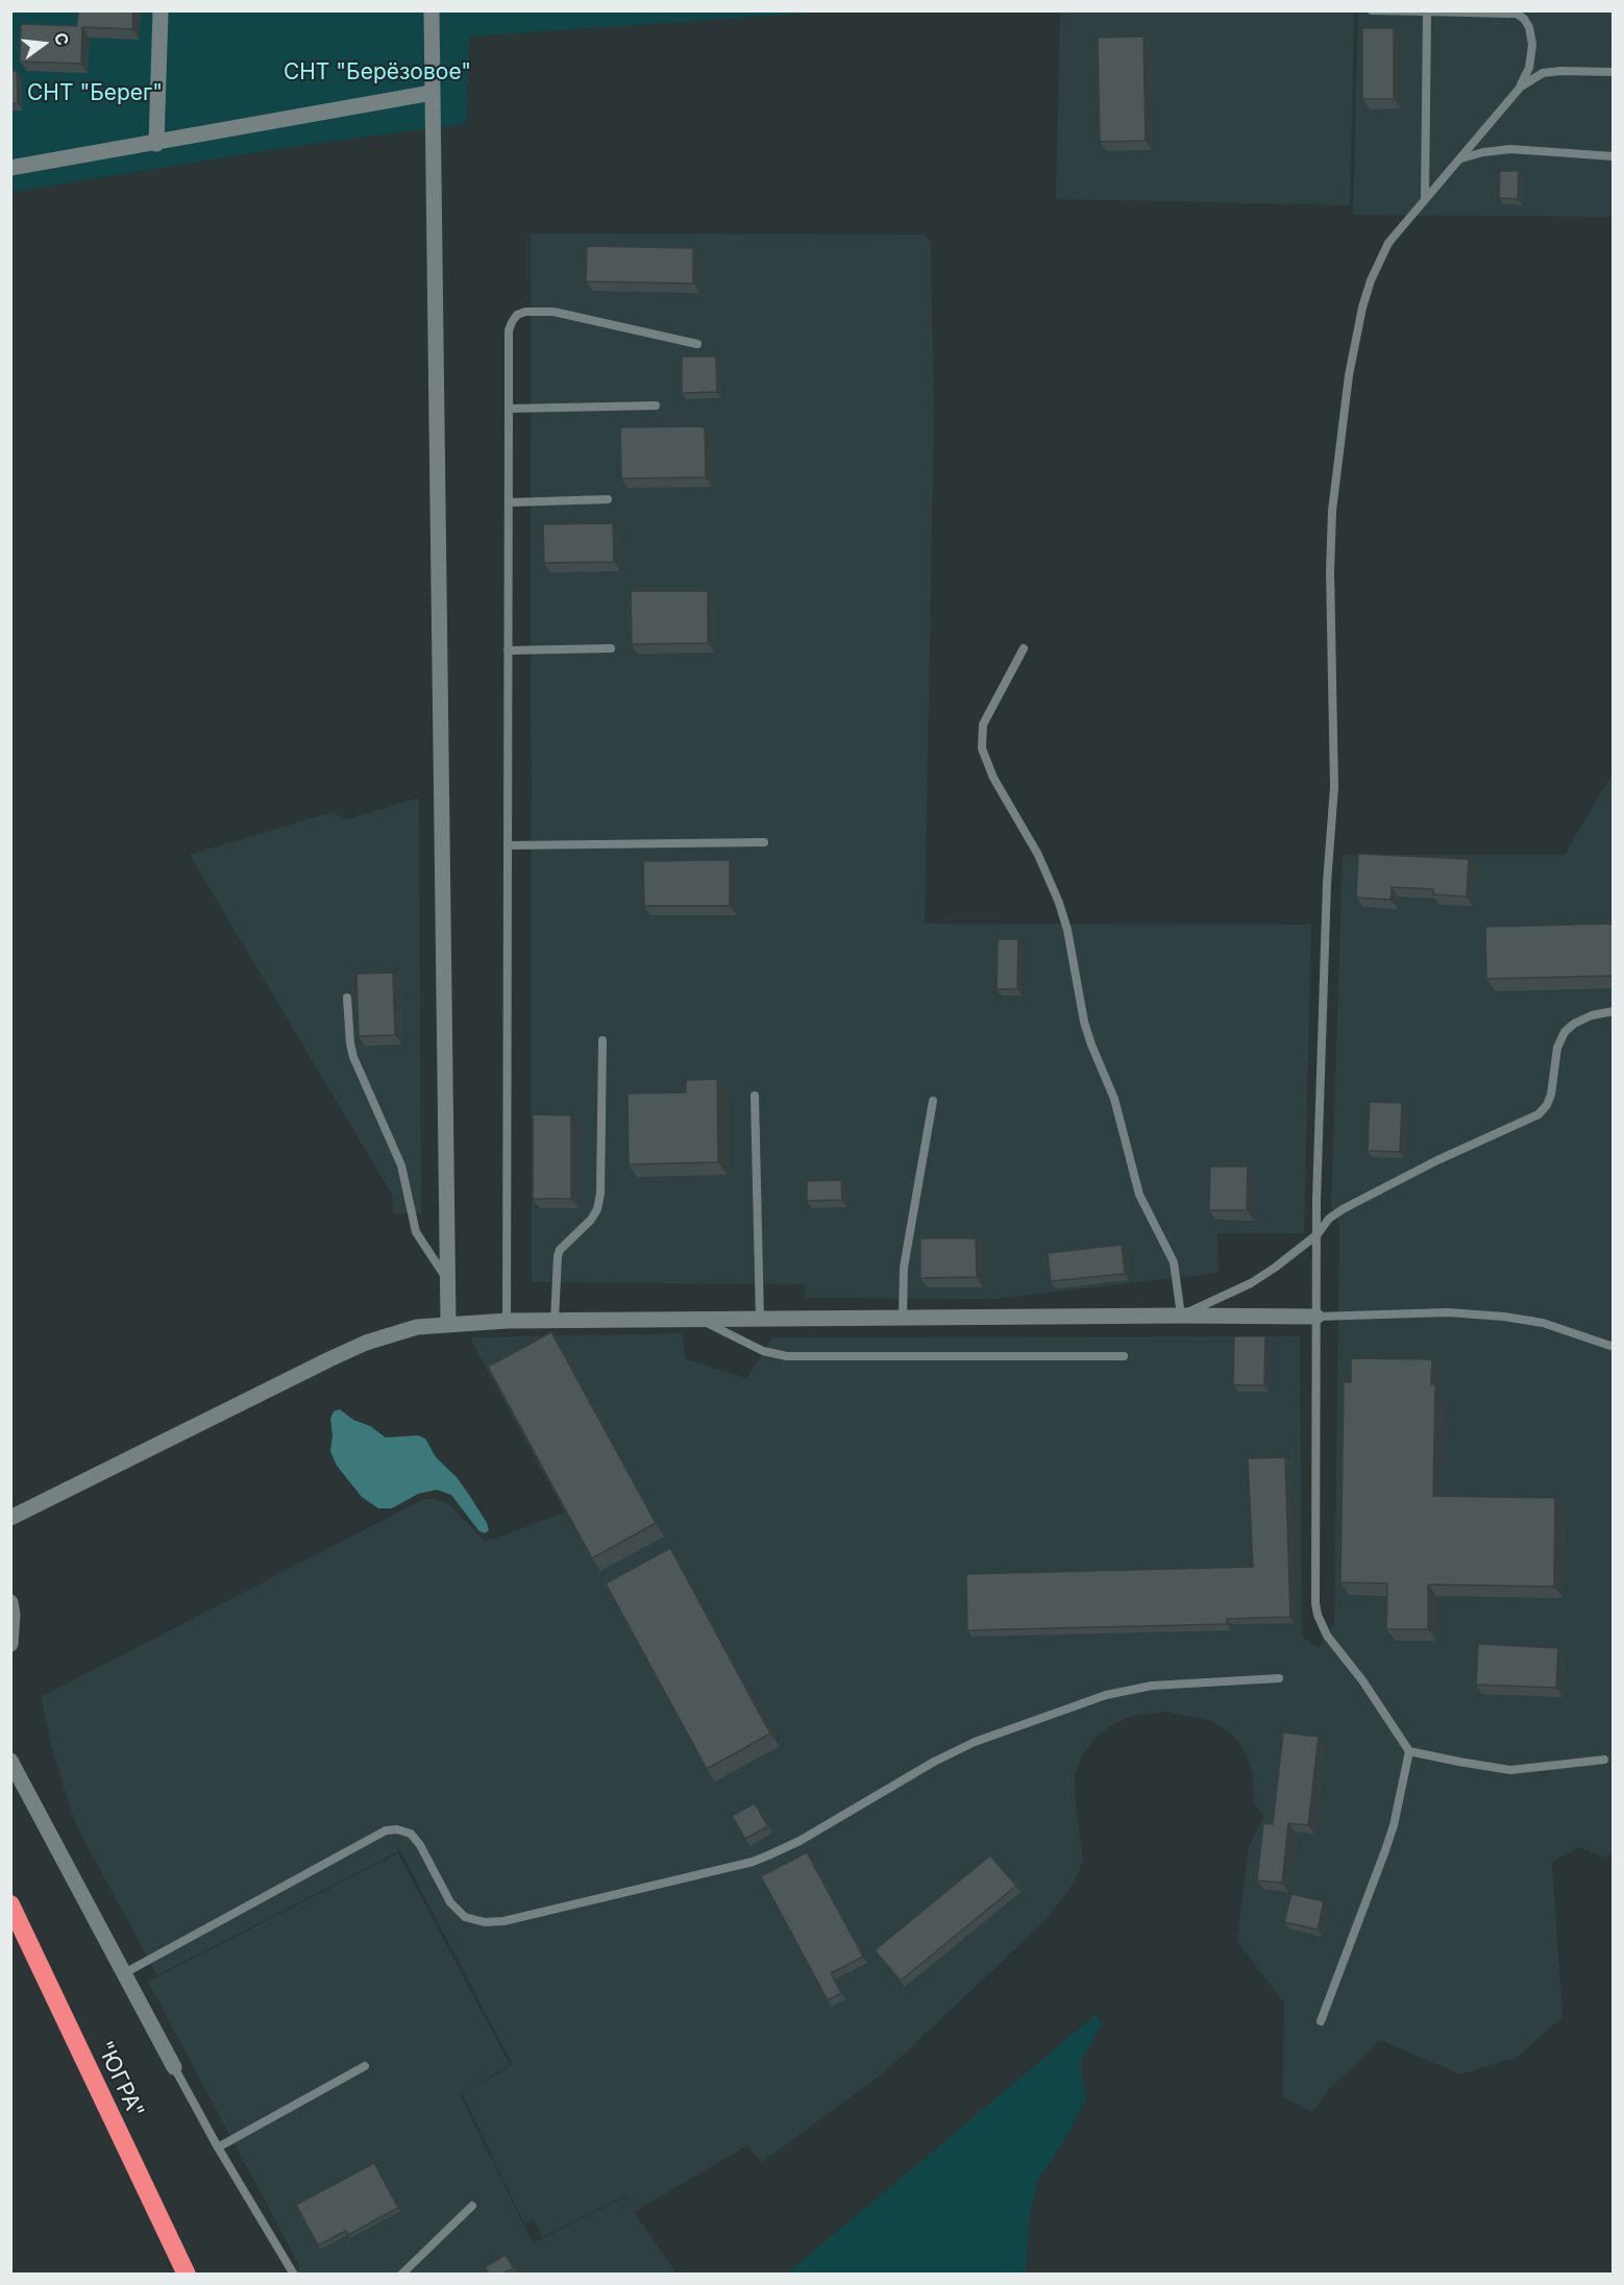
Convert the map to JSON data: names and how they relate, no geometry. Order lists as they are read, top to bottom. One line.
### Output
{"streets":{"highway":["\"ЮГРА\""]},"parks":["СНТ \"Берёзовое\"","СНТ \"Берег\""],"north":"right"}
